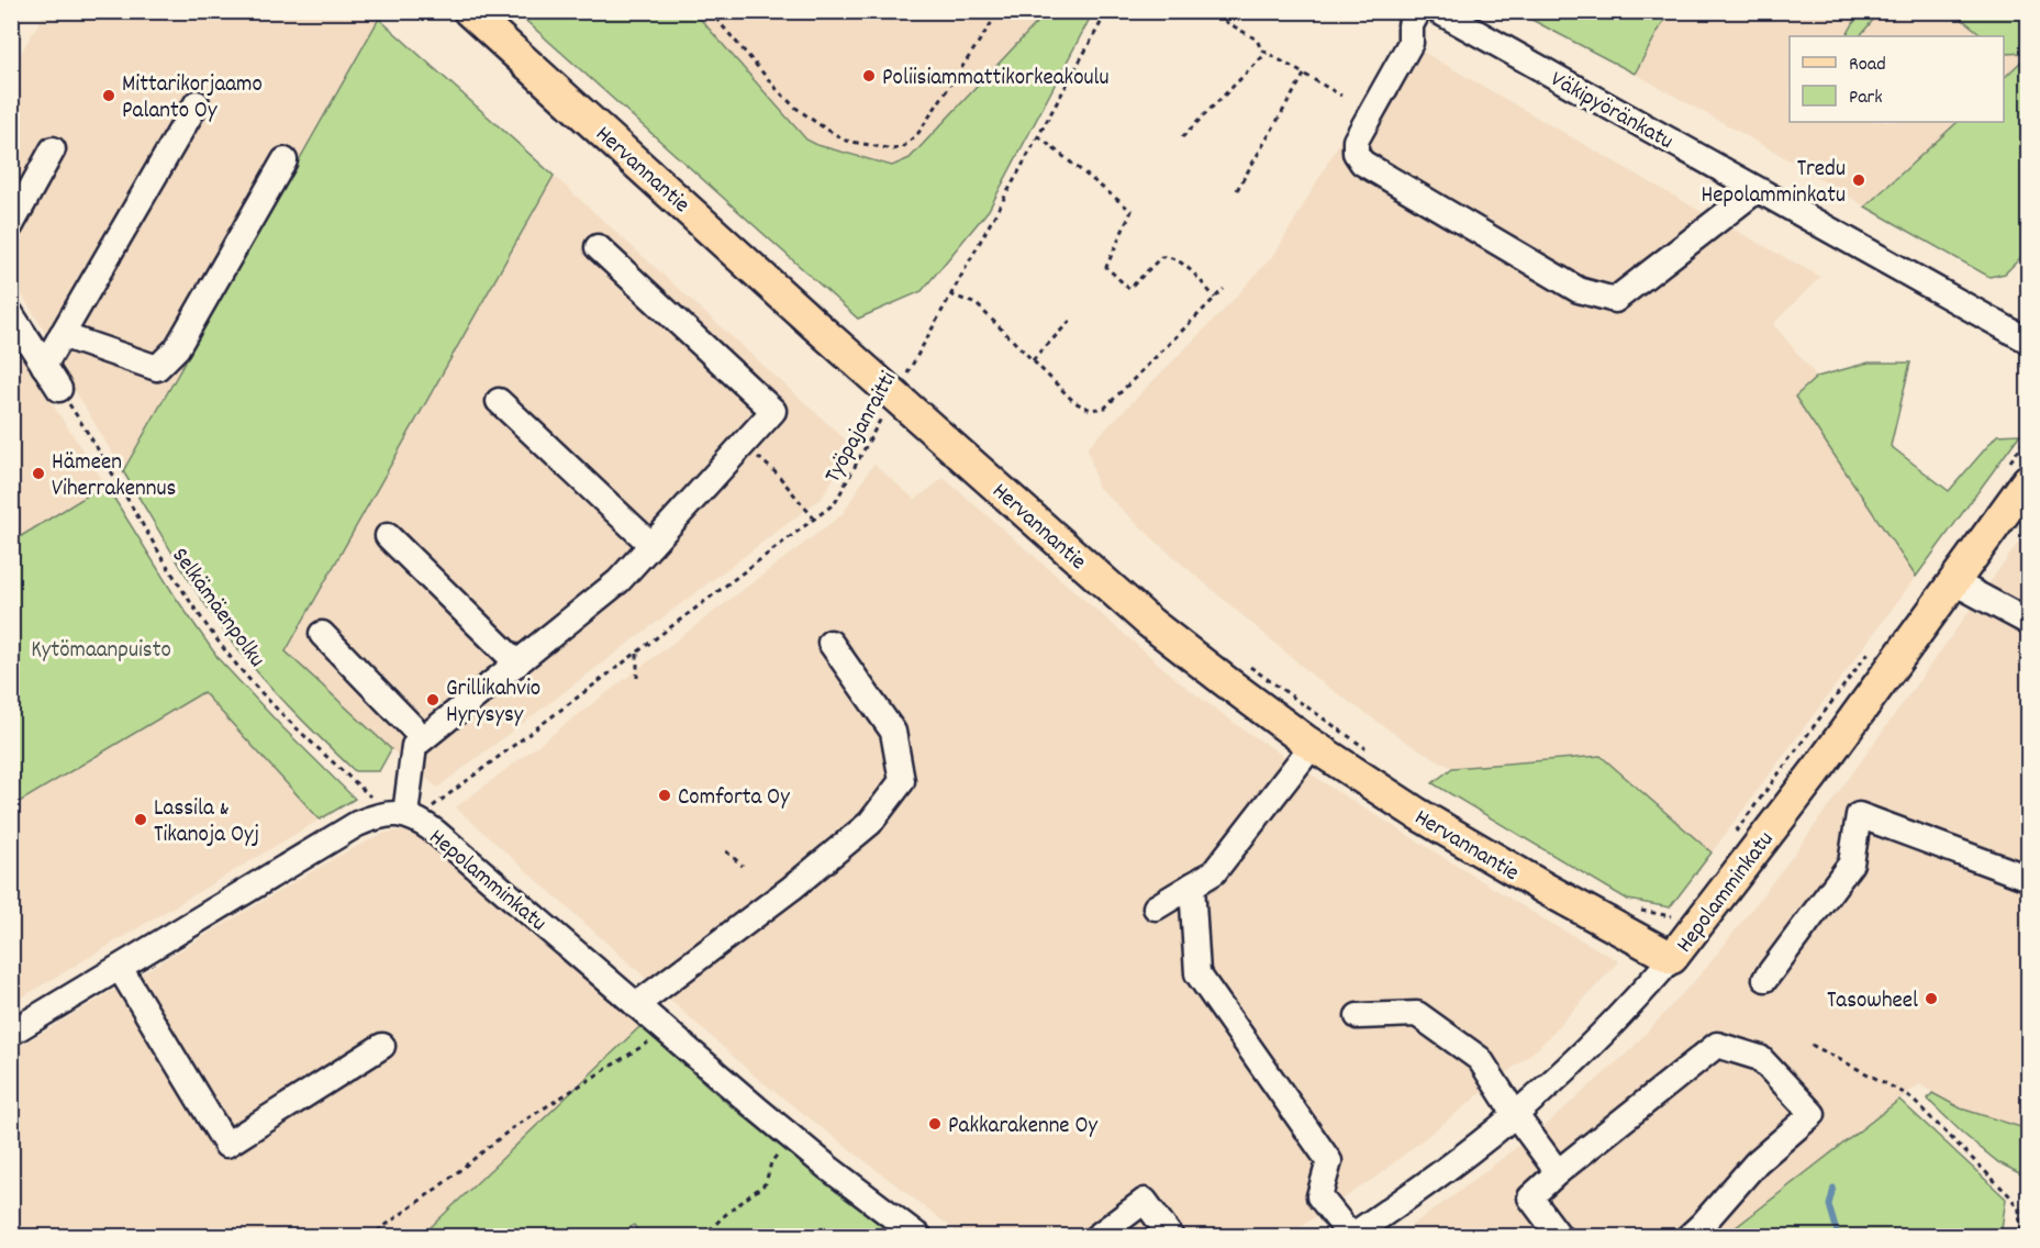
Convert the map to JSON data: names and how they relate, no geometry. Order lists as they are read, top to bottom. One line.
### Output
{"streets":{"main road":["Hervannantie","Hepolamminkatu"],"street":["Väkipyöränkatu"],"path":["Työpajanraitti","Selkämäenpolku"]},"crossings":[["Hervannantie","Työpajanraitti"],["Hervannantie","Hepolamminkatu"],["Työpajanraitti","Selkämäenpolku"],["Työpajanraitti","Hepolamminkatu"],["Selkämäenpolku","Hepolamminkatu"]],"parks":["Kytömaanpuisto"],"places":["Poliisiammattikorkeakoulu","Mittarikorjaamo Palanto Oy","Tredu Hepolamminkatu","Hämeen Viherrakennus","Grillikahvio Hyrysysy","Comforta Oy","Lassila & Tikanoja Oyj","Tasowheel","Pakkarakenne Oy"],"legend":["Road","Park"]}
